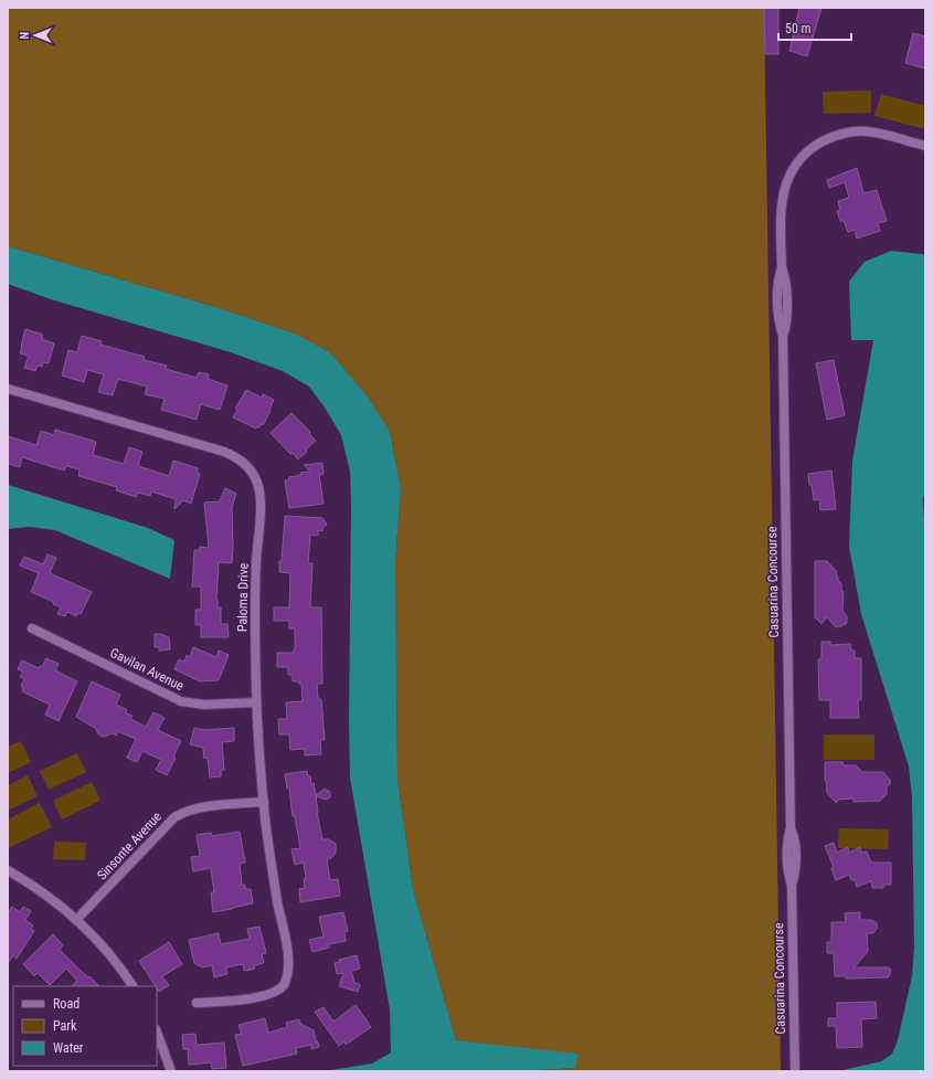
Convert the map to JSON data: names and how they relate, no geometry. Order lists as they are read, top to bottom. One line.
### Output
{"streets":{"street":["Casuarina Concourse","Paloma Drive","Gavilan Avenue","Sinsonte Avenue"]},"crossings":[["Paloma Drive","Gavilan Avenue"],["Paloma Drive","Sinsonte Avenue"]],"legend":["Road","Park","Water"],"scale_bar":"50 m","north":"left"}
